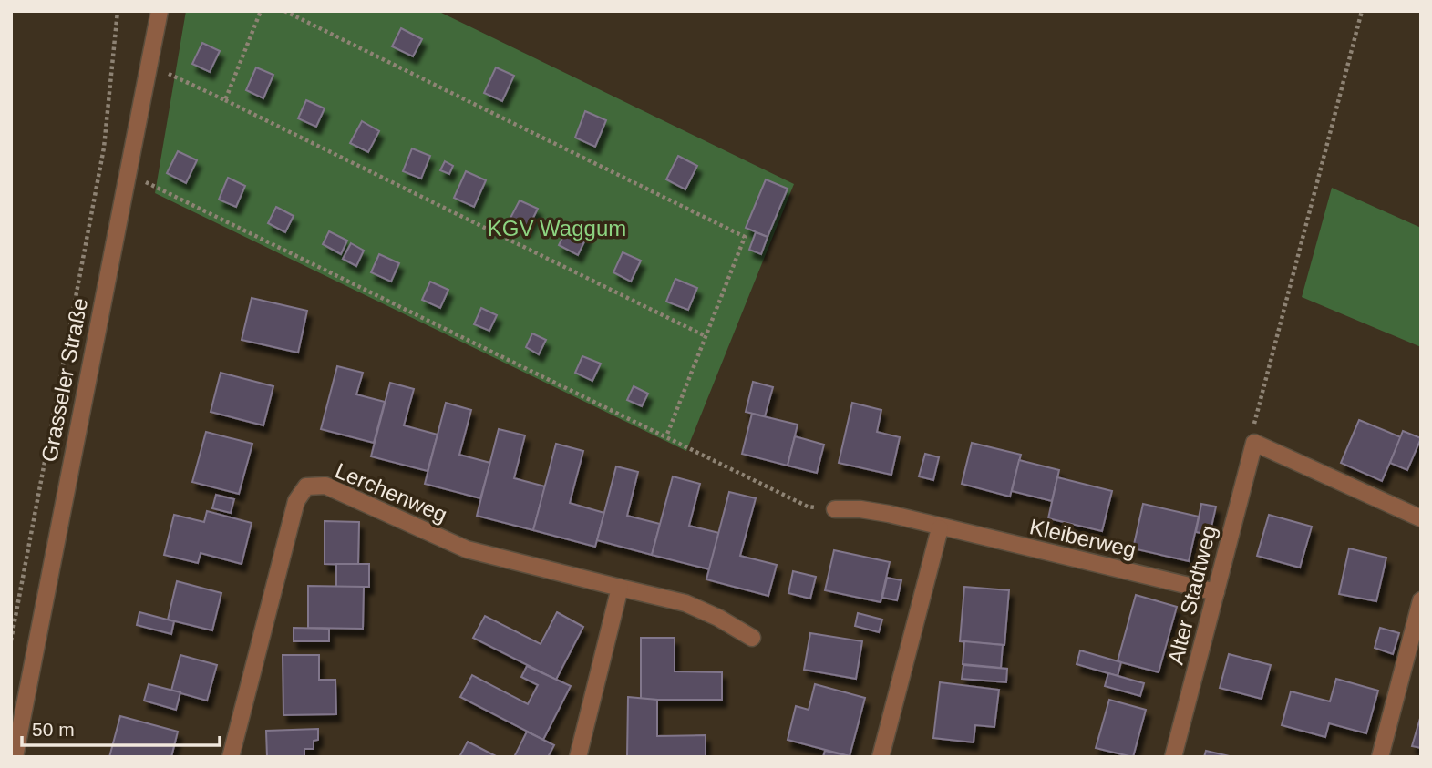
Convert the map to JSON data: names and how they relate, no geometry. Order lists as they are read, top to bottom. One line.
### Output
{"streets":{"street":["Grasseler Straße","Lerchenweg","Kleiberweg","Alter Stadtweg"]},"crossings":[["Kleiberweg","Alter Stadtweg"]],"parks":["KGV Waggum"],"scale_bar":"50 m"}
